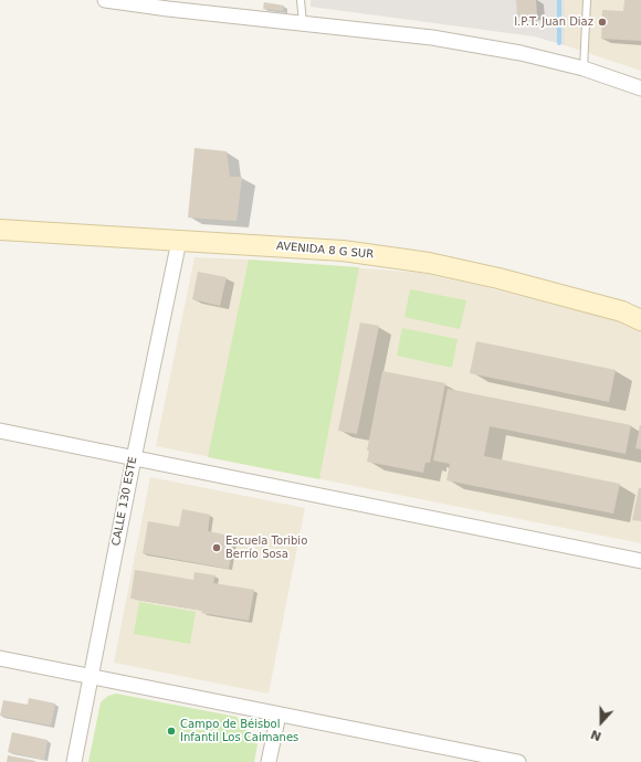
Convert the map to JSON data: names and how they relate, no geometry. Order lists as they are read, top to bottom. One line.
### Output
{"streets":{"street":["AVENIDA 8 G SUR","CALLE 130 ESTE"]},"crossings":[["AVENIDA 8 G SUR","CALLE 130 ESTE"]],"places":["I.P.T. Juan Diaz","Escuela Toribio Berrío Sosa","Campo de Béisbol Infantil Los Caimanes"],"north":"bottom"}
